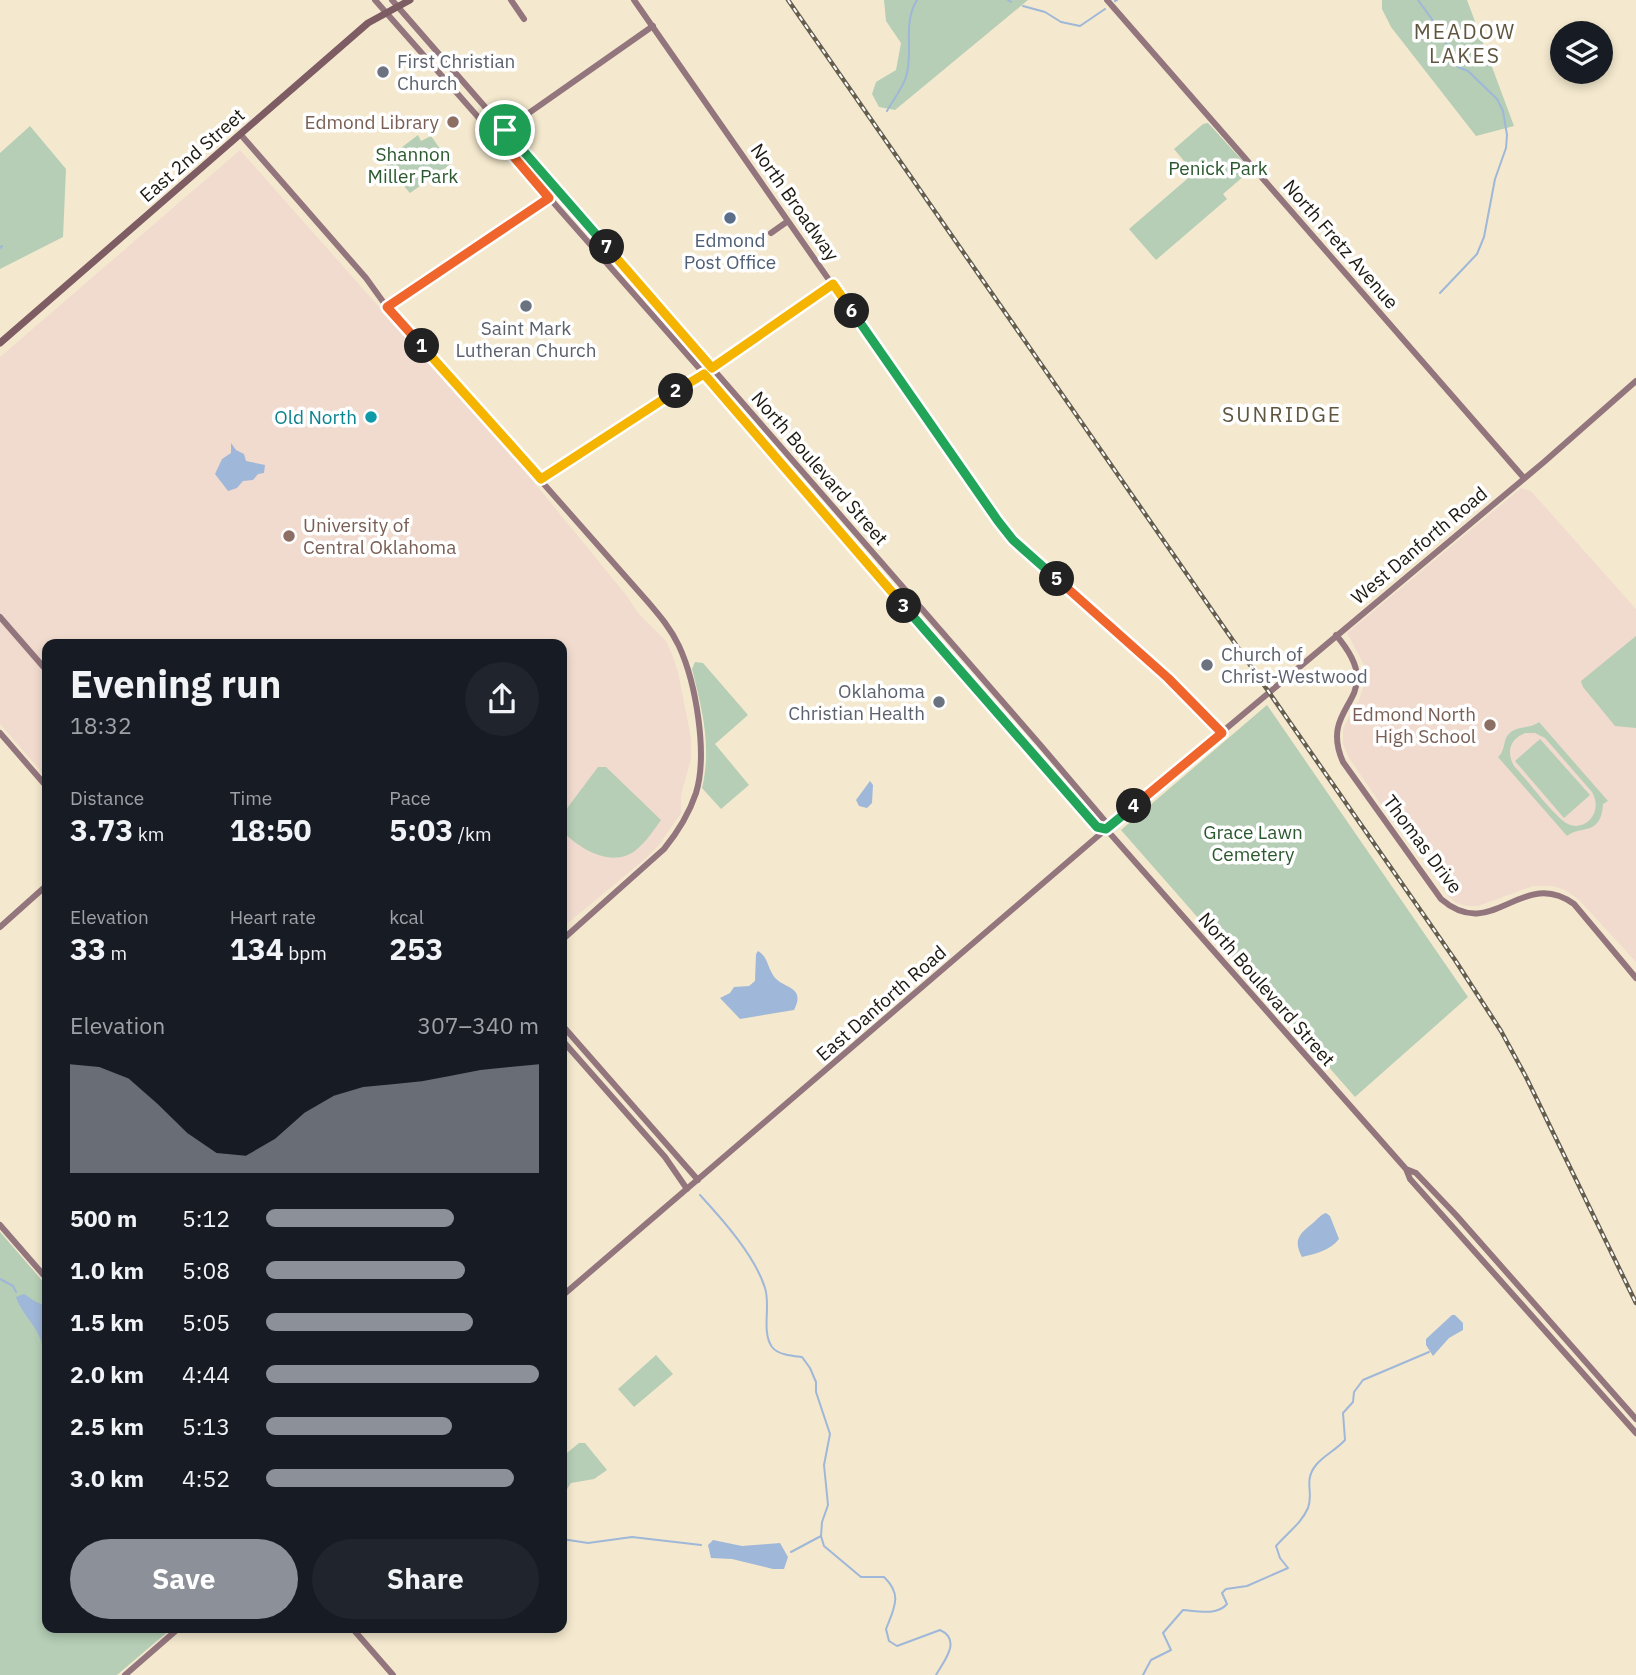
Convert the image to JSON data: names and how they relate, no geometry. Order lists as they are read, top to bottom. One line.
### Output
{"streets":{"main road":["East 2nd Street","North Broadway","North Fretz Avenue","North Boulevard Street","West Danforth Road","Thomas Drive","East Danforth Road"]},"crossings":[["East 2nd Street","North Boulevard Street"],["North Broadway","West Danforth Road"],["North Broadway","East Danforth Road"],["North Fretz Avenue","West Danforth Road"],["North Boulevard Street","East Danforth Road"],["West Danforth Road","Thomas Drive"],["West Danforth Road","East Danforth Road"]],"districts":["MEADOW LAKES","SUNRIDGE"],"parks":["Shannon Miller Park","Penick Park","Grace Lawn Cemetery"],"places":["First Christian Church","Edmond Library","Edmond Post Office","Saint Mark Lutheran Church","Old North","University of Central Oklahoma","Church of Christ-Westwood","Oklahoma Christian Health","Edmond North High School"],"page":{"pins":["7","6","1","2","5","3","4"],"heading":["Evening run","18:32"],"stats":[["Distance","3.73 km"],["Time","18:50"],["Pace","5:03 /km"],["Elevation","33 m"],["Heart rate","134 bpm"],["kcal","253"]],"chart":["Elevation","307–340 m"],"list":[{"name":"500 m","note":"5:12"},{"name":"1.0 km","note":"5:08"},{"name":"1.5 km","note":"5:05"},{"name":"2.0 km","note":"4:44"},{"name":"2.5 km","note":"5:13"},{"name":"3.0 km","note":"4:52"}],"buttons":["Save","Share"]}}
